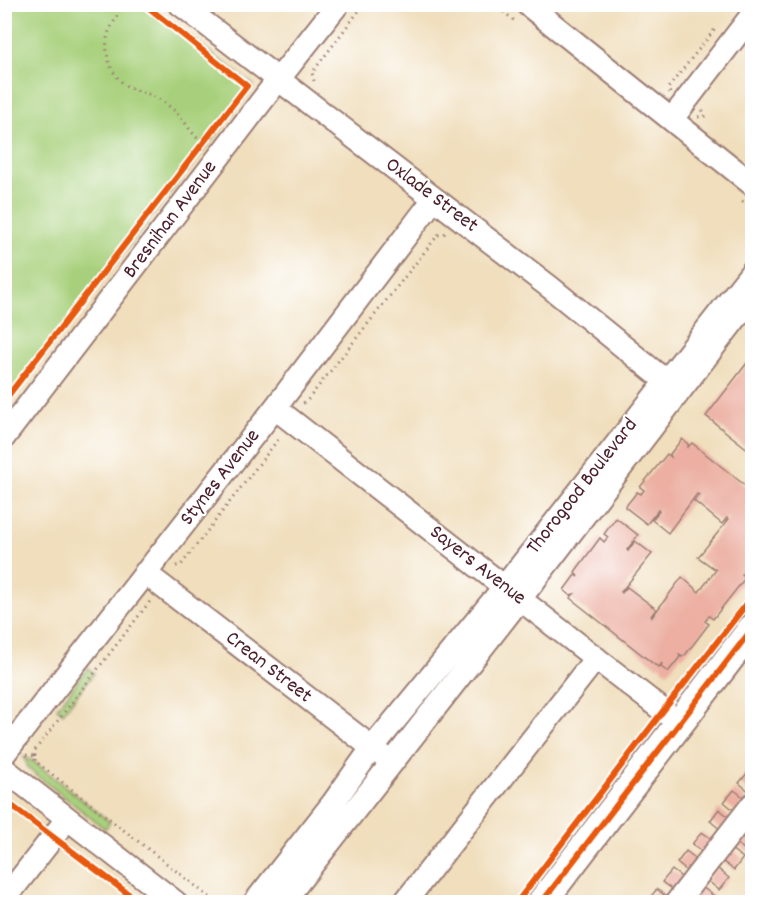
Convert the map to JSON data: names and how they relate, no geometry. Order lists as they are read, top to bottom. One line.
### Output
{"streets":{"street":["Oxlade Street","Bresnihan Avenue","Stynes Avenue","Thorogood Boulevard","Sayers Avenue","Crean Street"]},"crossings":[["Oxlade Street","Bresnihan Avenue"],["Oxlade Street","Stynes Avenue"],["Oxlade Street","Thorogood Boulevard"],["Stynes Avenue","Sayers Avenue"],["Stynes Avenue","Crean Street"],["Thorogood Boulevard","Sayers Avenue"],["Thorogood Boulevard","Crean Street"]]}
